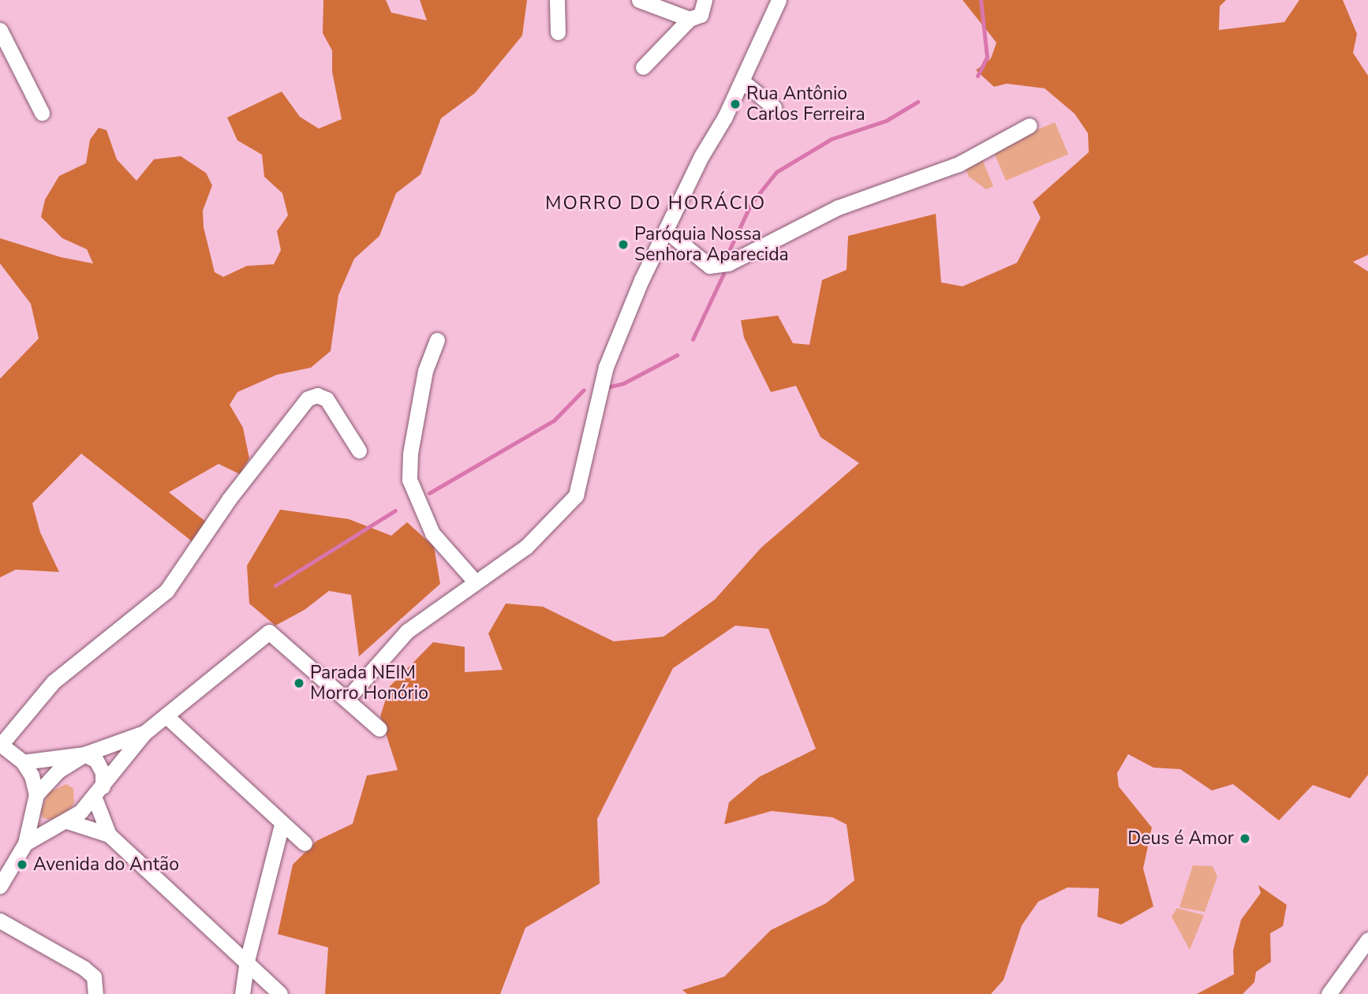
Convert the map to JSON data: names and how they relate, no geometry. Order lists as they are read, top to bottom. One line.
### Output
{"districts":["MORRO DO HORÁCIO"],"places":["Rua Antônio Carlos Ferreira","Paróquia Nossa Senhora Aparecida","Parada NEIM Morro Honório","Deus é Amor","Avenida do Antão"]}
